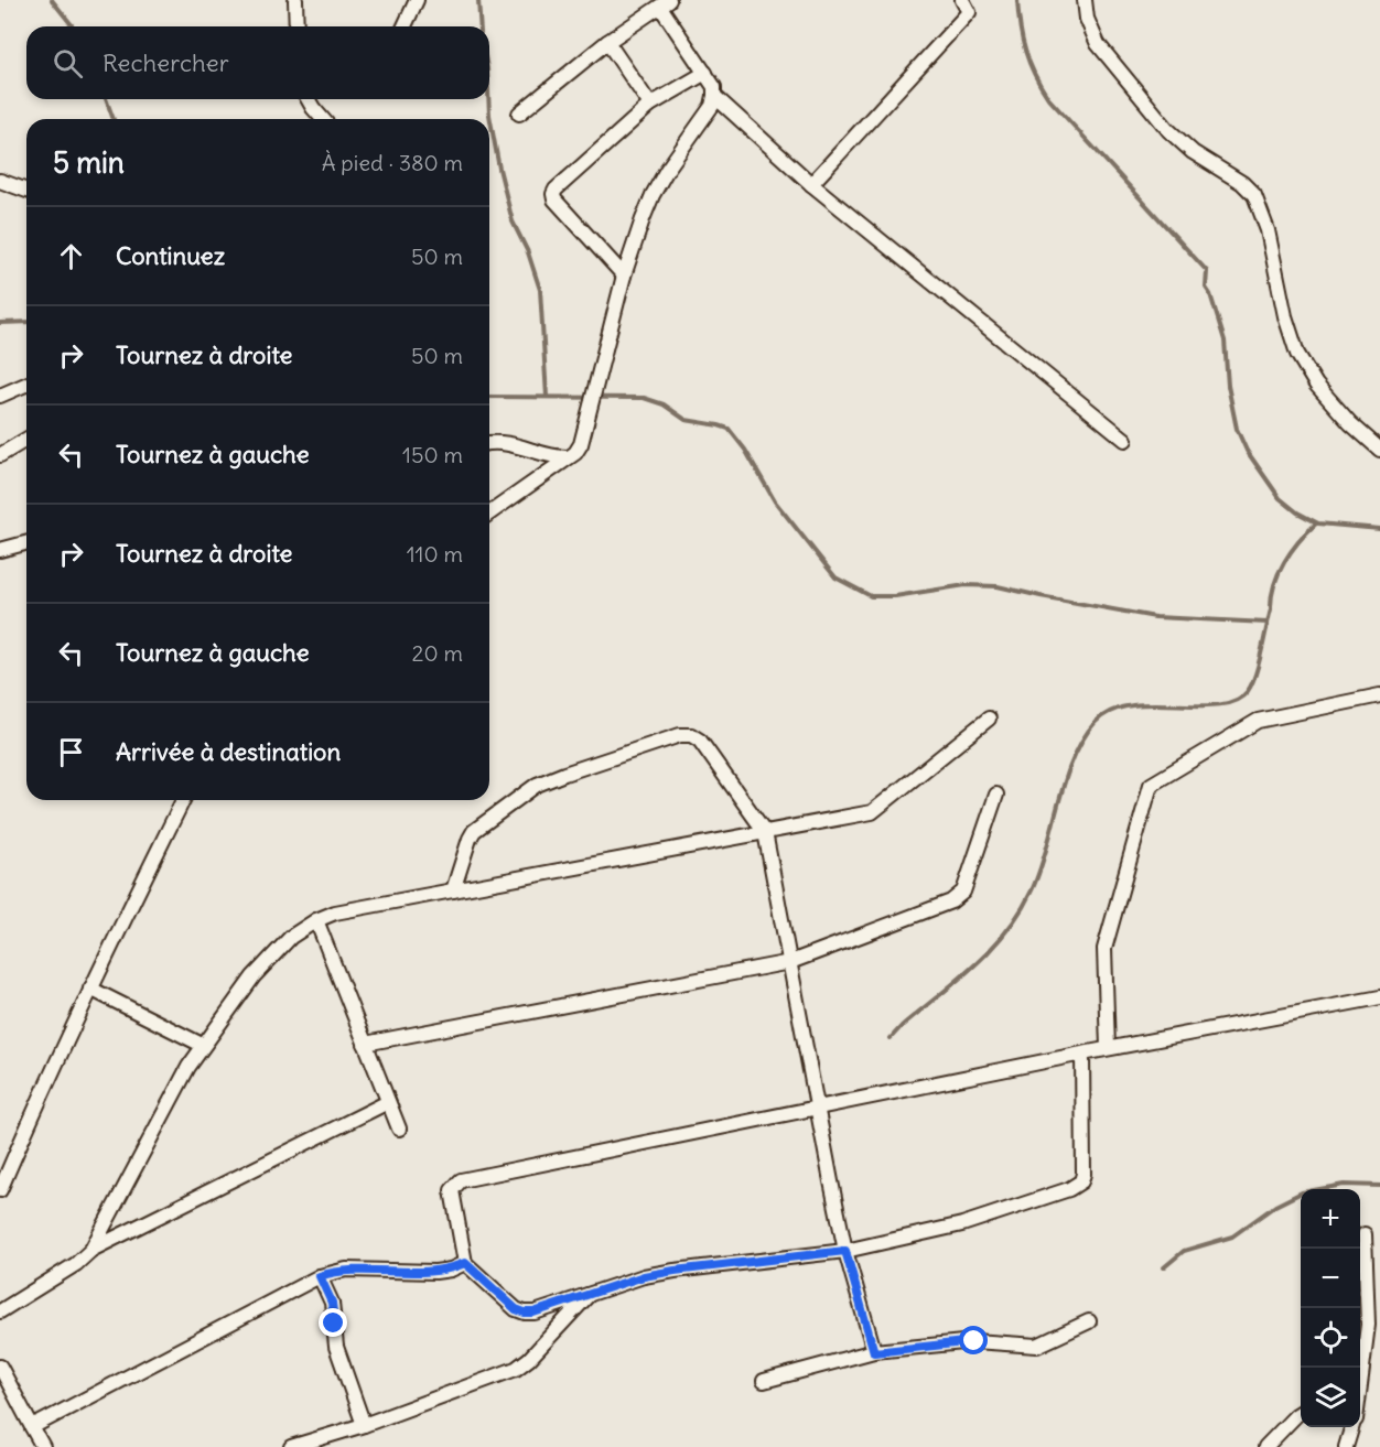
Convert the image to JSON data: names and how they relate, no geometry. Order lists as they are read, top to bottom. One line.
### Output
{"page":{"search":"Rechercher","heading":["5 min","À pied · 380 m"],"list":[["Continuez","50 m"],["Tournez à droite","50 m"],["Tournez à gauche","150 m"],["Tournez à droite","110 m"],["Tournez à gauche","20 m"],"Arrivée à destination"],"map_buttons":["+","−"]}}
